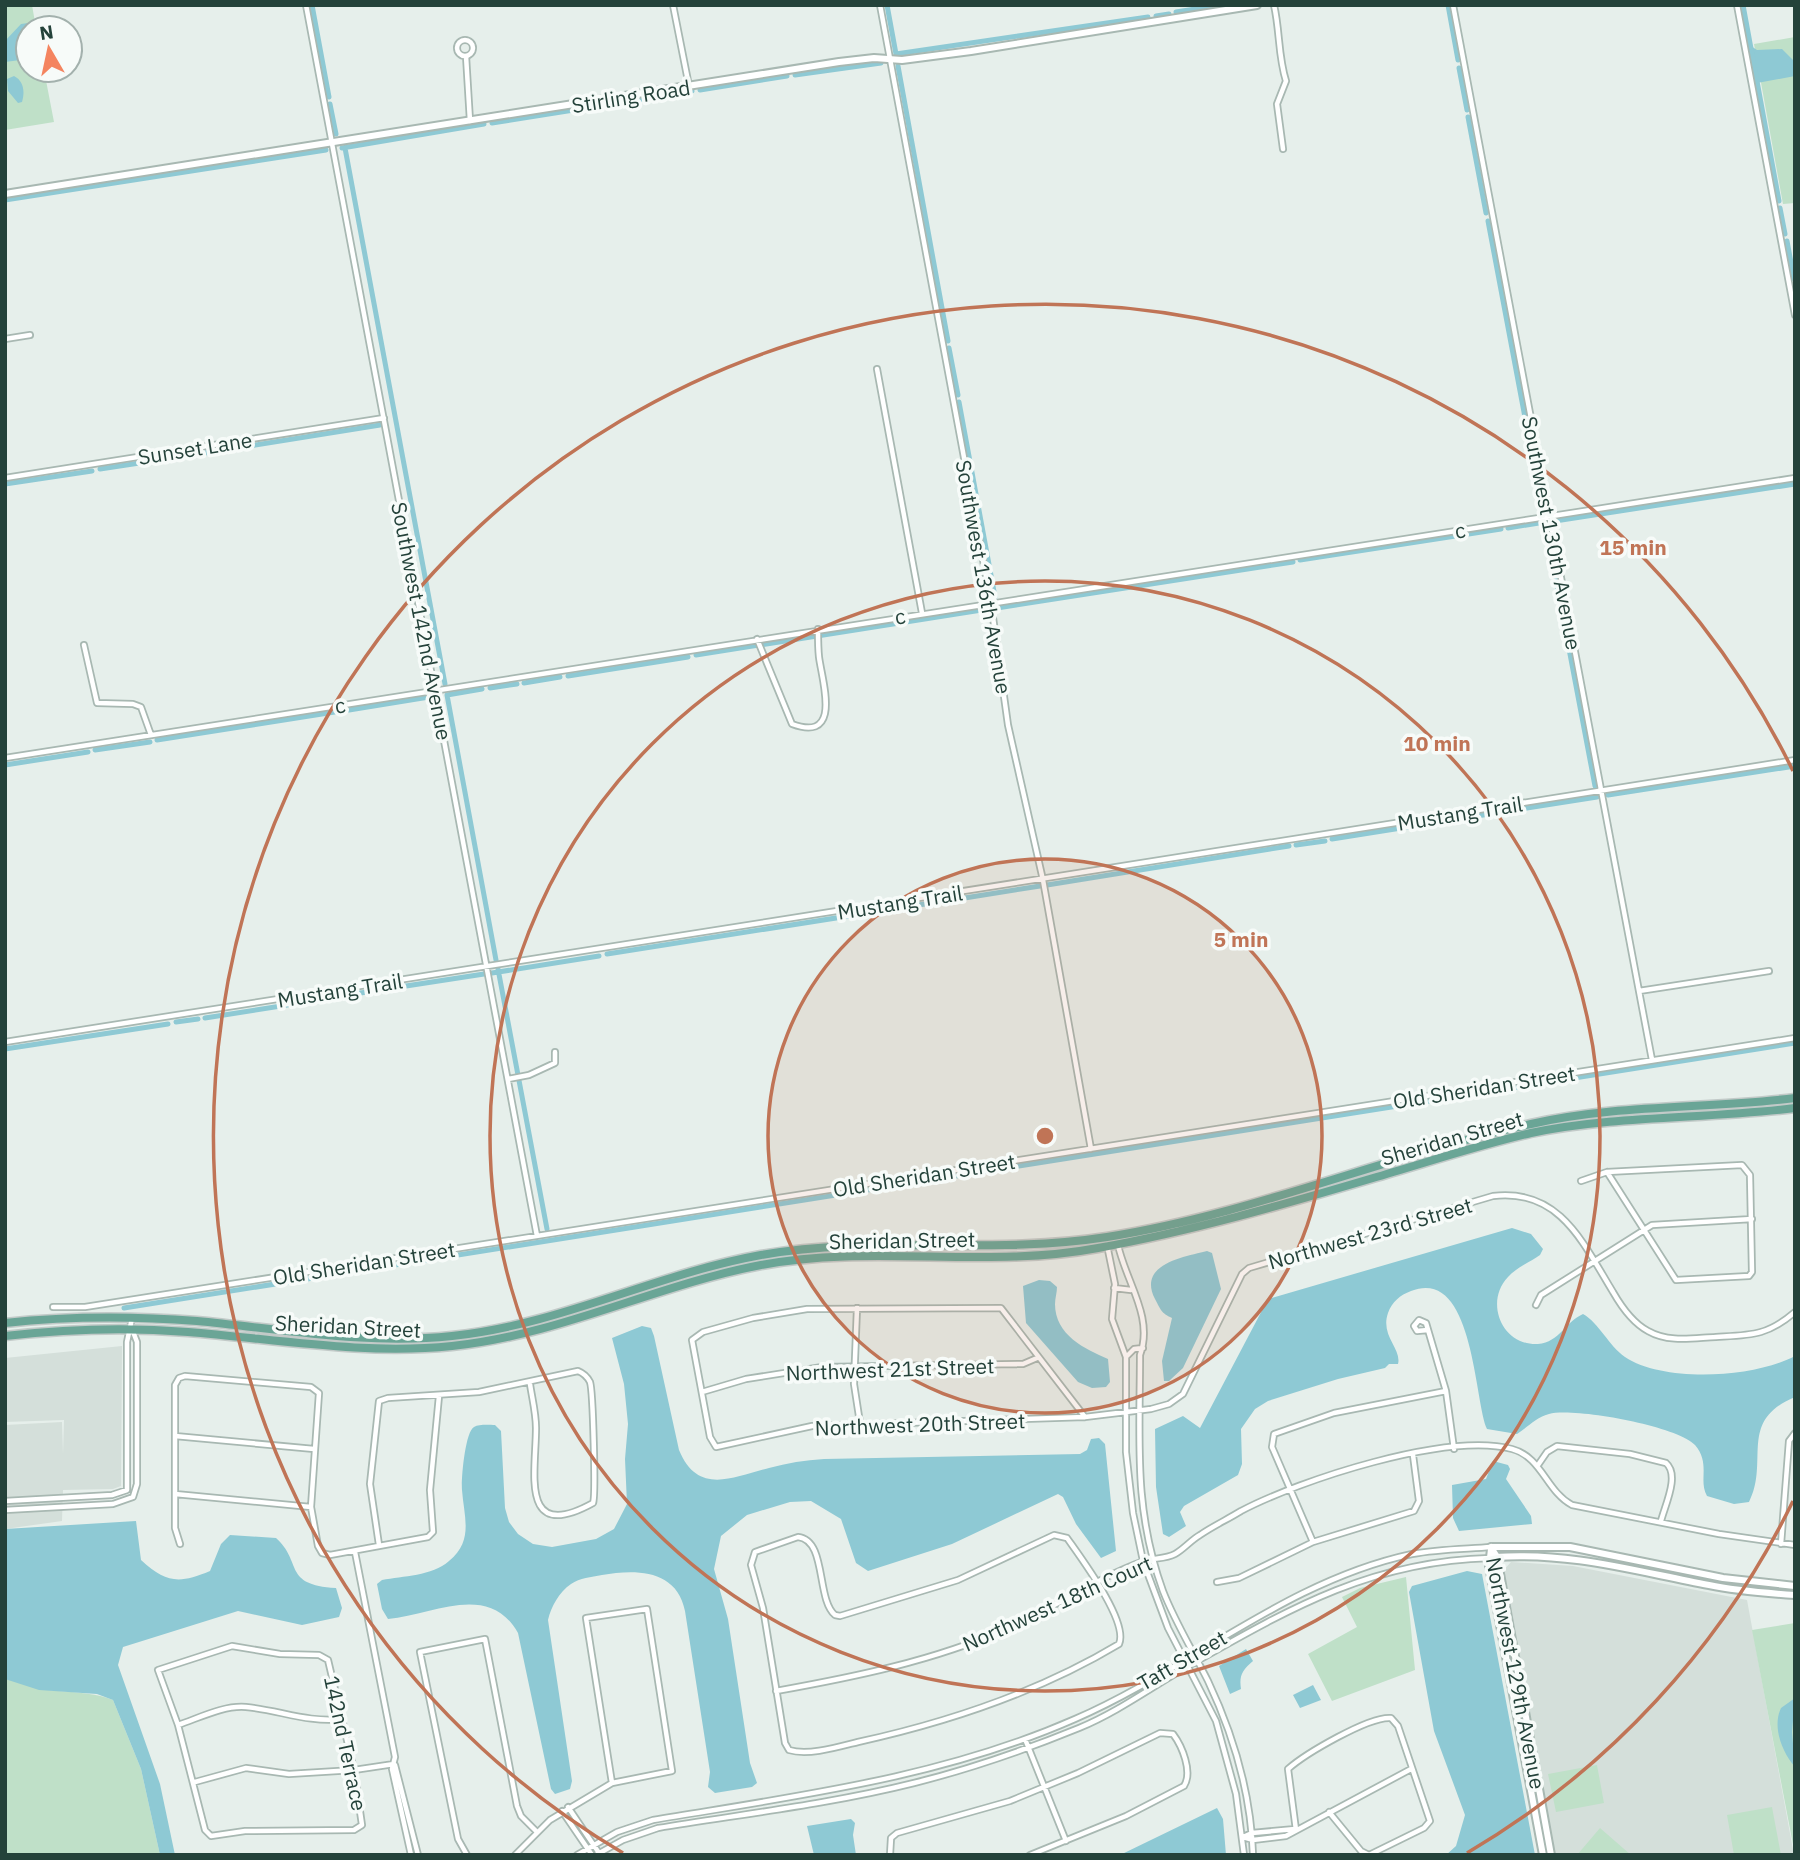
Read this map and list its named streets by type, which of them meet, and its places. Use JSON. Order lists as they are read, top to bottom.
{
  "streets": {
    "main road": ["Sheridan Street"],
    "street": [
      "Stirling Road",
      "Sunset Lane",
      "c",
      "Southwest 130th Avenue",
      "Southwest 136th Avenue",
      "Southwest 142nd Avenue",
      "Mustang Trail",
      "Old Sheridan Street",
      "Northwest 23rd Street",
      "Northwest 21st Street",
      "Northwest 20th Street",
      "Northwest 18th Court",
      "Taft Street",
      "Northwest 129th Avenue",
      "142nd Terrace"
    ]
  },
  "crossings": [
    ["Stirling Road", "Southwest 136th Avenue"],
    ["Stirling Road", "Southwest 142nd Avenue"],
    ["Sunset Lane", "Southwest 142nd Avenue"],
    ["c", "Southwest 130th Avenue"],
    ["c", "Southwest 136th Avenue"],
    ["c", "Southwest 142nd Avenue"],
    ["Southwest 130th Avenue", "Mustang Trail"],
    ["Southwest 130th Avenue", "Old Sheridan Street"],
    ["Southwest 136th Avenue", "Mustang Trail"],
    ["Southwest 136th Avenue", "Old Sheridan Street"],
    ["Southwest 142nd Avenue", "Mustang Trail"],
    ["Southwest 142nd Avenue", "Old Sheridan Street"],
    ["Northwest 23rd Street", "Northwest 20th Street"],
    ["Northwest 21st Street", "Northwest 20th Street"],
    ["Taft Street", "Northwest 129th Avenue"]
  ],
  "north": "top",
  "rings": ["15 min", "10 min", "5 min"]
}
